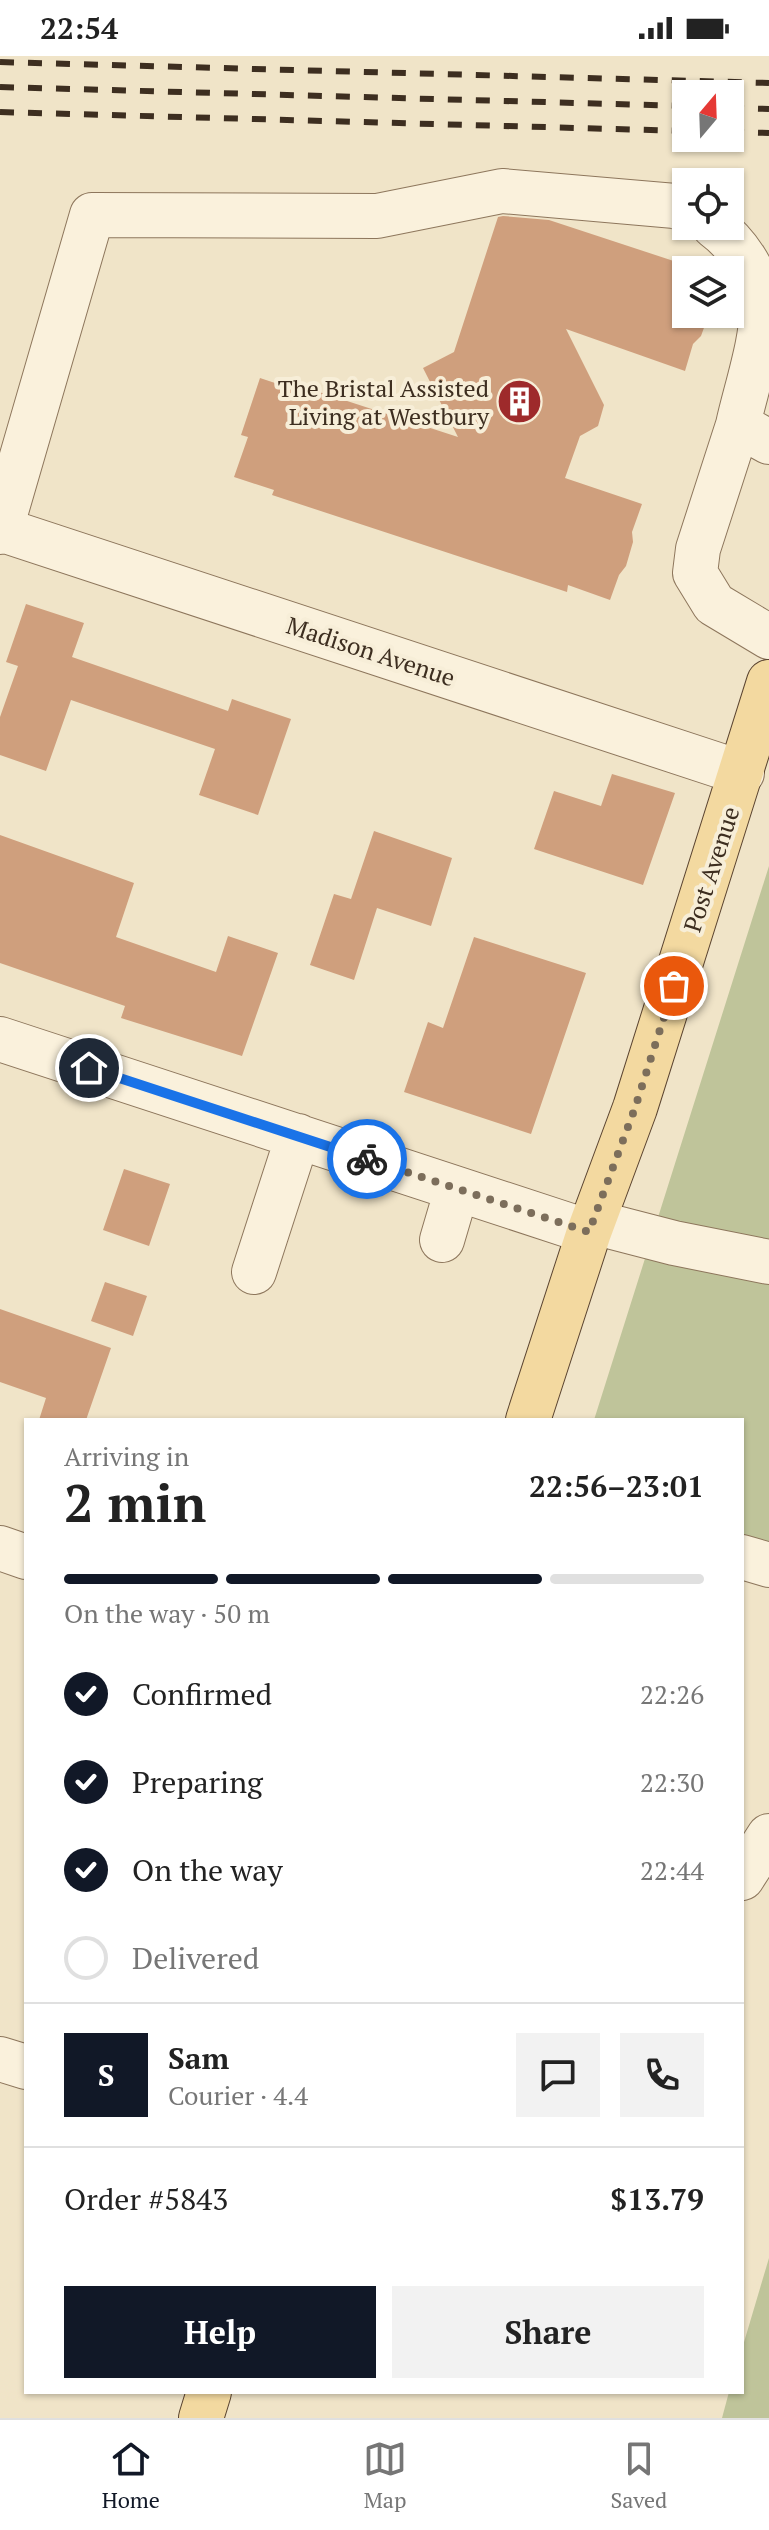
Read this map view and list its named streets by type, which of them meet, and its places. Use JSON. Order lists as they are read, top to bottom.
{
  "streets": {
    "main road": ["Post Avenue"],
    "street": ["Madison Avenue"]
  },
  "crossings": [
    ["Madison Avenue", "Post Avenue"]
  ],
  "places": {
    "building": ["The Bristal Assisted Living at Westbury"]
  },
  "north": "top",
  "page": {
    "status": "22:54",
    "heading": ["2 min", "Arriving in", "22:56–23:01"],
    "panel": [
      "Sam",
      "Courier · 4.4",
      "Order #5843",
      "$13.79"
    ],
    "bar": "On the way · 50 m",
    "list": [
      ["Confirmed", "22:26"],
      ["Preparing", "22:30"],
      ["On the way", "22:44"],
      "Delivered"
    ],
    "round": "S",
    "buttons": ["Help", "Share"],
    "tabs": ["Home", "Map", "Saved"]
  }
}
